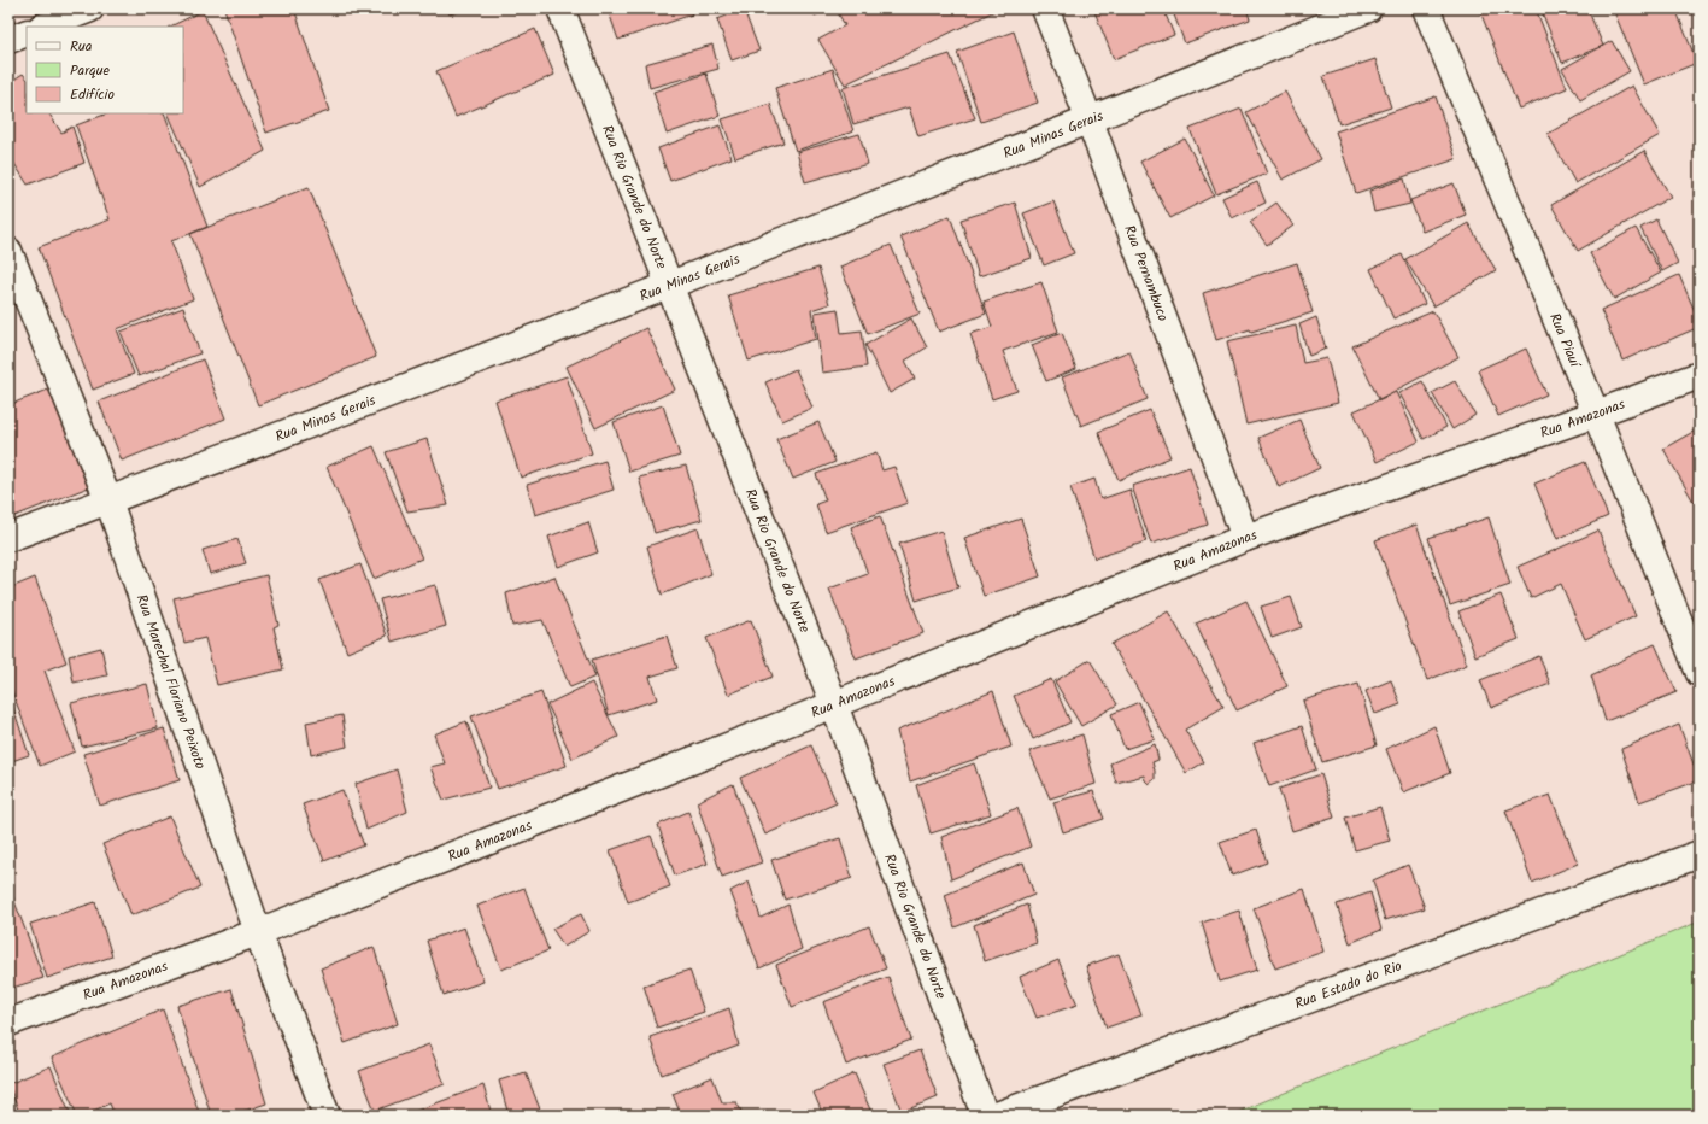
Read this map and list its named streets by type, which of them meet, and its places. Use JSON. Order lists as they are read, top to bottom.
{
  "streets": {
    "street": [
      "Rua Minas Gerais",
      "Rua Rio Grande do Norte",
      "Rua Pernambuco",
      "Rua Piauí",
      "Rua Amazonas",
      "Rua Marechal Floriano Peixoto",
      "Rua Estado do Rio"
    ]
  },
  "crossings": [
    ["Rua Minas Gerais", "Rua Rio Grande do Norte"],
    ["Rua Minas Gerais", "Rua Pernambuco"],
    ["Rua Minas Gerais", "Rua Marechal Floriano Peixoto"],
    ["Rua Rio Grande do Norte", "Rua Amazonas"],
    ["Rua Pernambuco", "Rua Amazonas"],
    ["Rua Piauí", "Rua Amazonas"],
    ["Rua Amazonas", "Rua Marechal Floriano Peixoto"]
  ],
  "legend": ["Rua", "Parque", "Edifício"]
}
